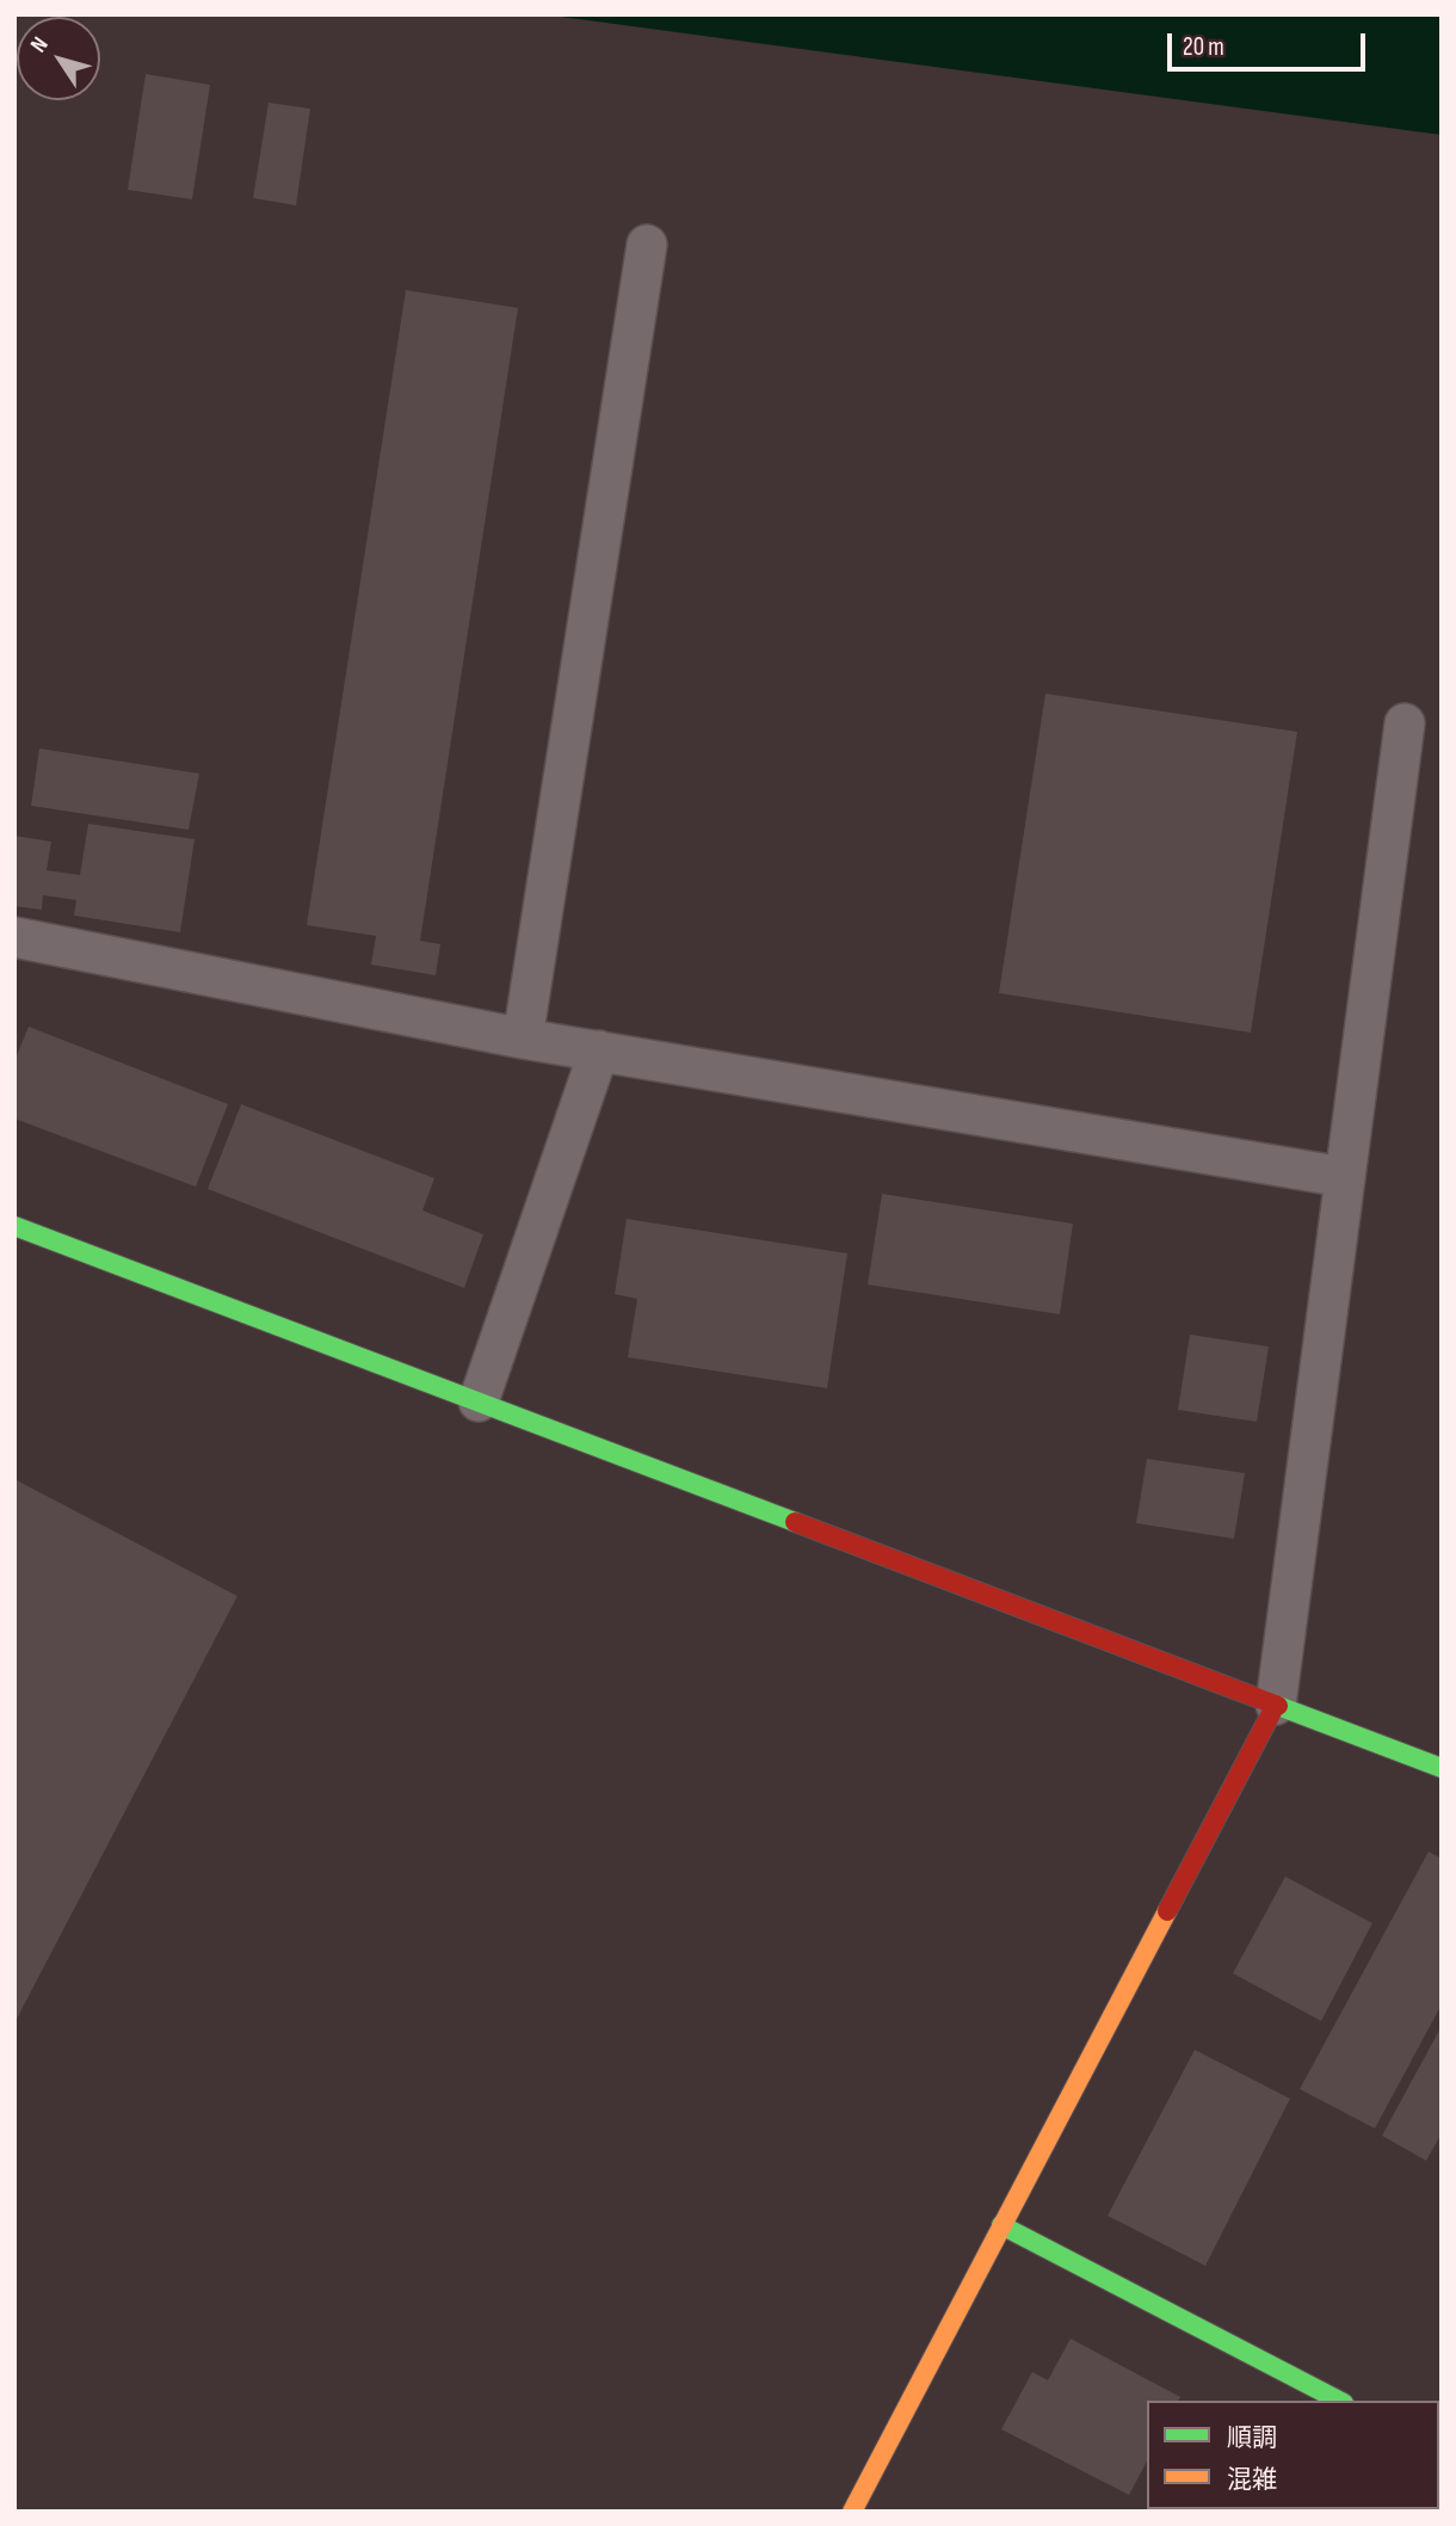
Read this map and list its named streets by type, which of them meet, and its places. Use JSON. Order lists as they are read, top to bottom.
{
  "legend": ["順調", "混雑"],
  "scale_bar": "20 m",
  "north": "top left"
}
